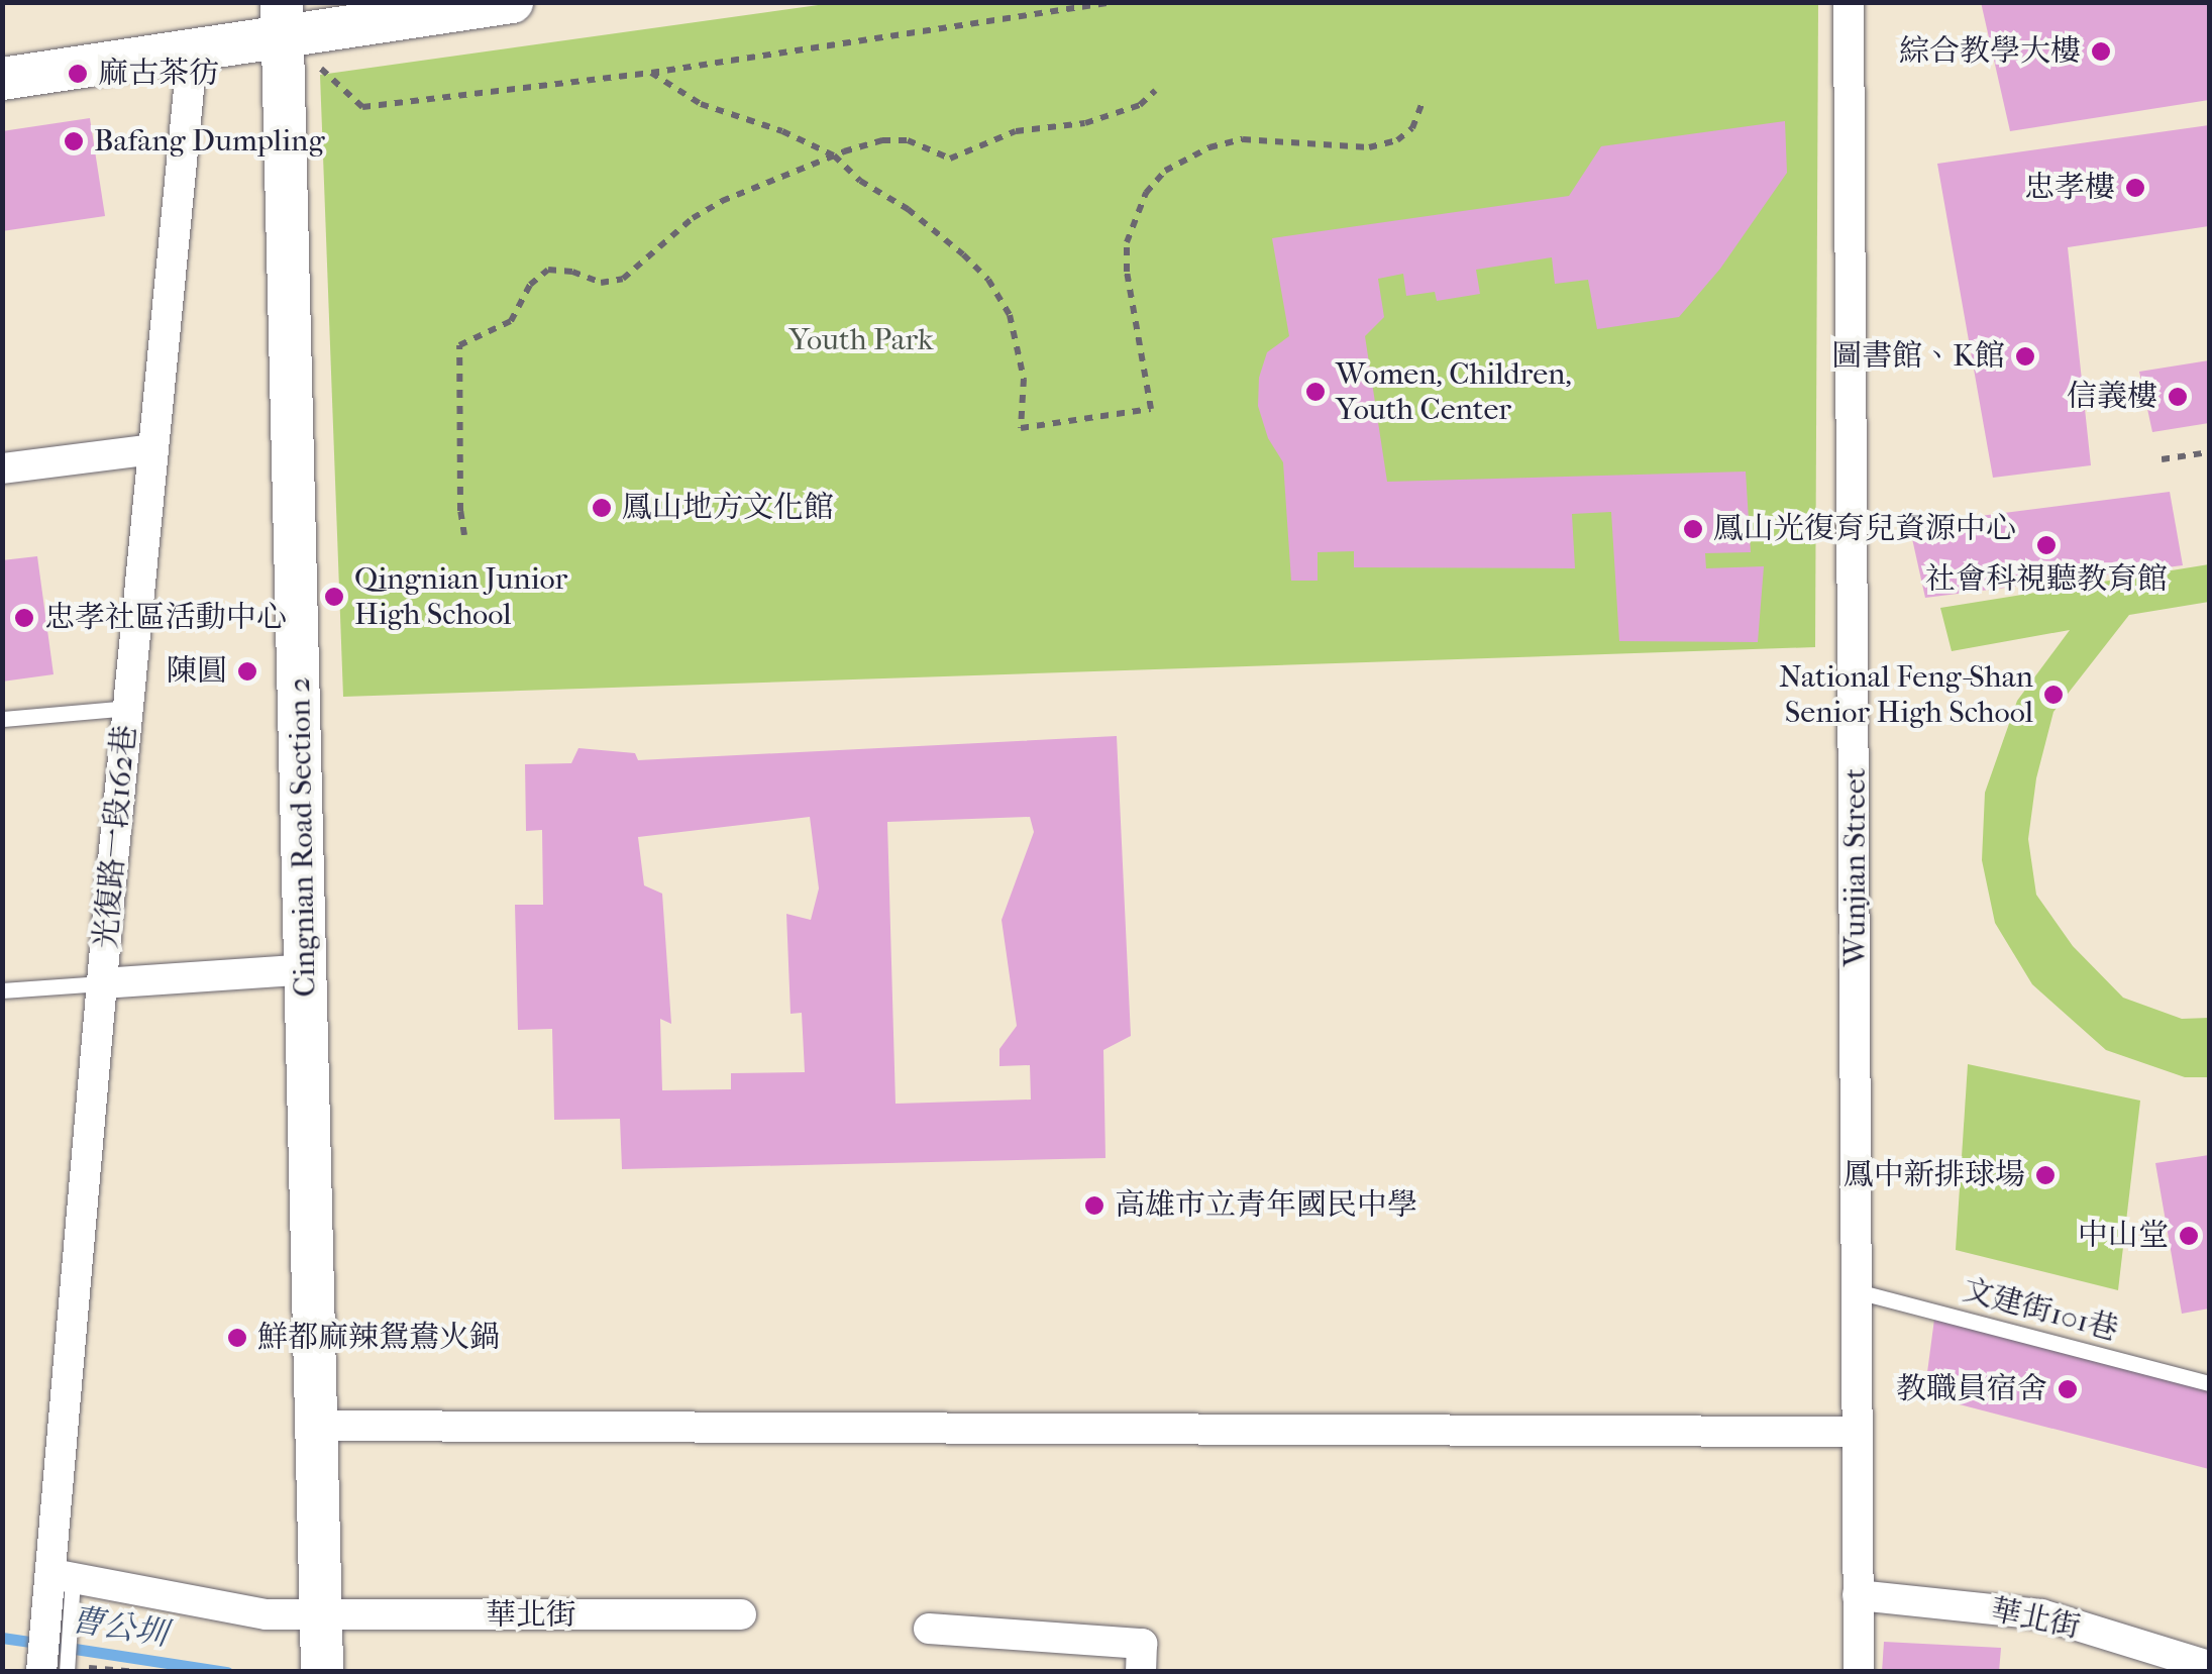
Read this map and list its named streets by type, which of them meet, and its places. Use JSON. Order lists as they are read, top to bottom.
{
  "streets": {
    "street": [
      "光復路一段162巷",
      "Cingnian Road Section 2",
      "Wunjian Street",
      "華北街"
    ],
    "lane": ["文建街101巷"]
  },
  "crossings": [
    ["光復路一段162巷", "華北街"],
    ["Cingnian Road Section 2", "華北街"],
    ["Wunjian Street", "文建街101巷"],
    ["Wunjian Street", "華北街"]
  ],
  "water": ["曹公圳"],
  "parks": ["Youth Park"],
  "places": [
    "綜合教學大樓",
    "麻古茶彷",
    "Bafang Dumpling",
    "忠孝樓",
    "圖書館、K館",
    "Women, Children, Youth Center",
    "信義樓",
    "鳳山地方文化館",
    "鳳山光復育兒資源中心",
    "社會科視聽教育館",
    "Qingnian Junior High School",
    "忠孝社區活動中心",
    "陳圓",
    "National Feng-Shan Senior High School",
    "鳳中新排球場",
    "高雄市立青年國民中學",
    "中山堂",
    "鮮都麻辣鴛鴦火鍋",
    "教職員宿舍"
  ]
}
